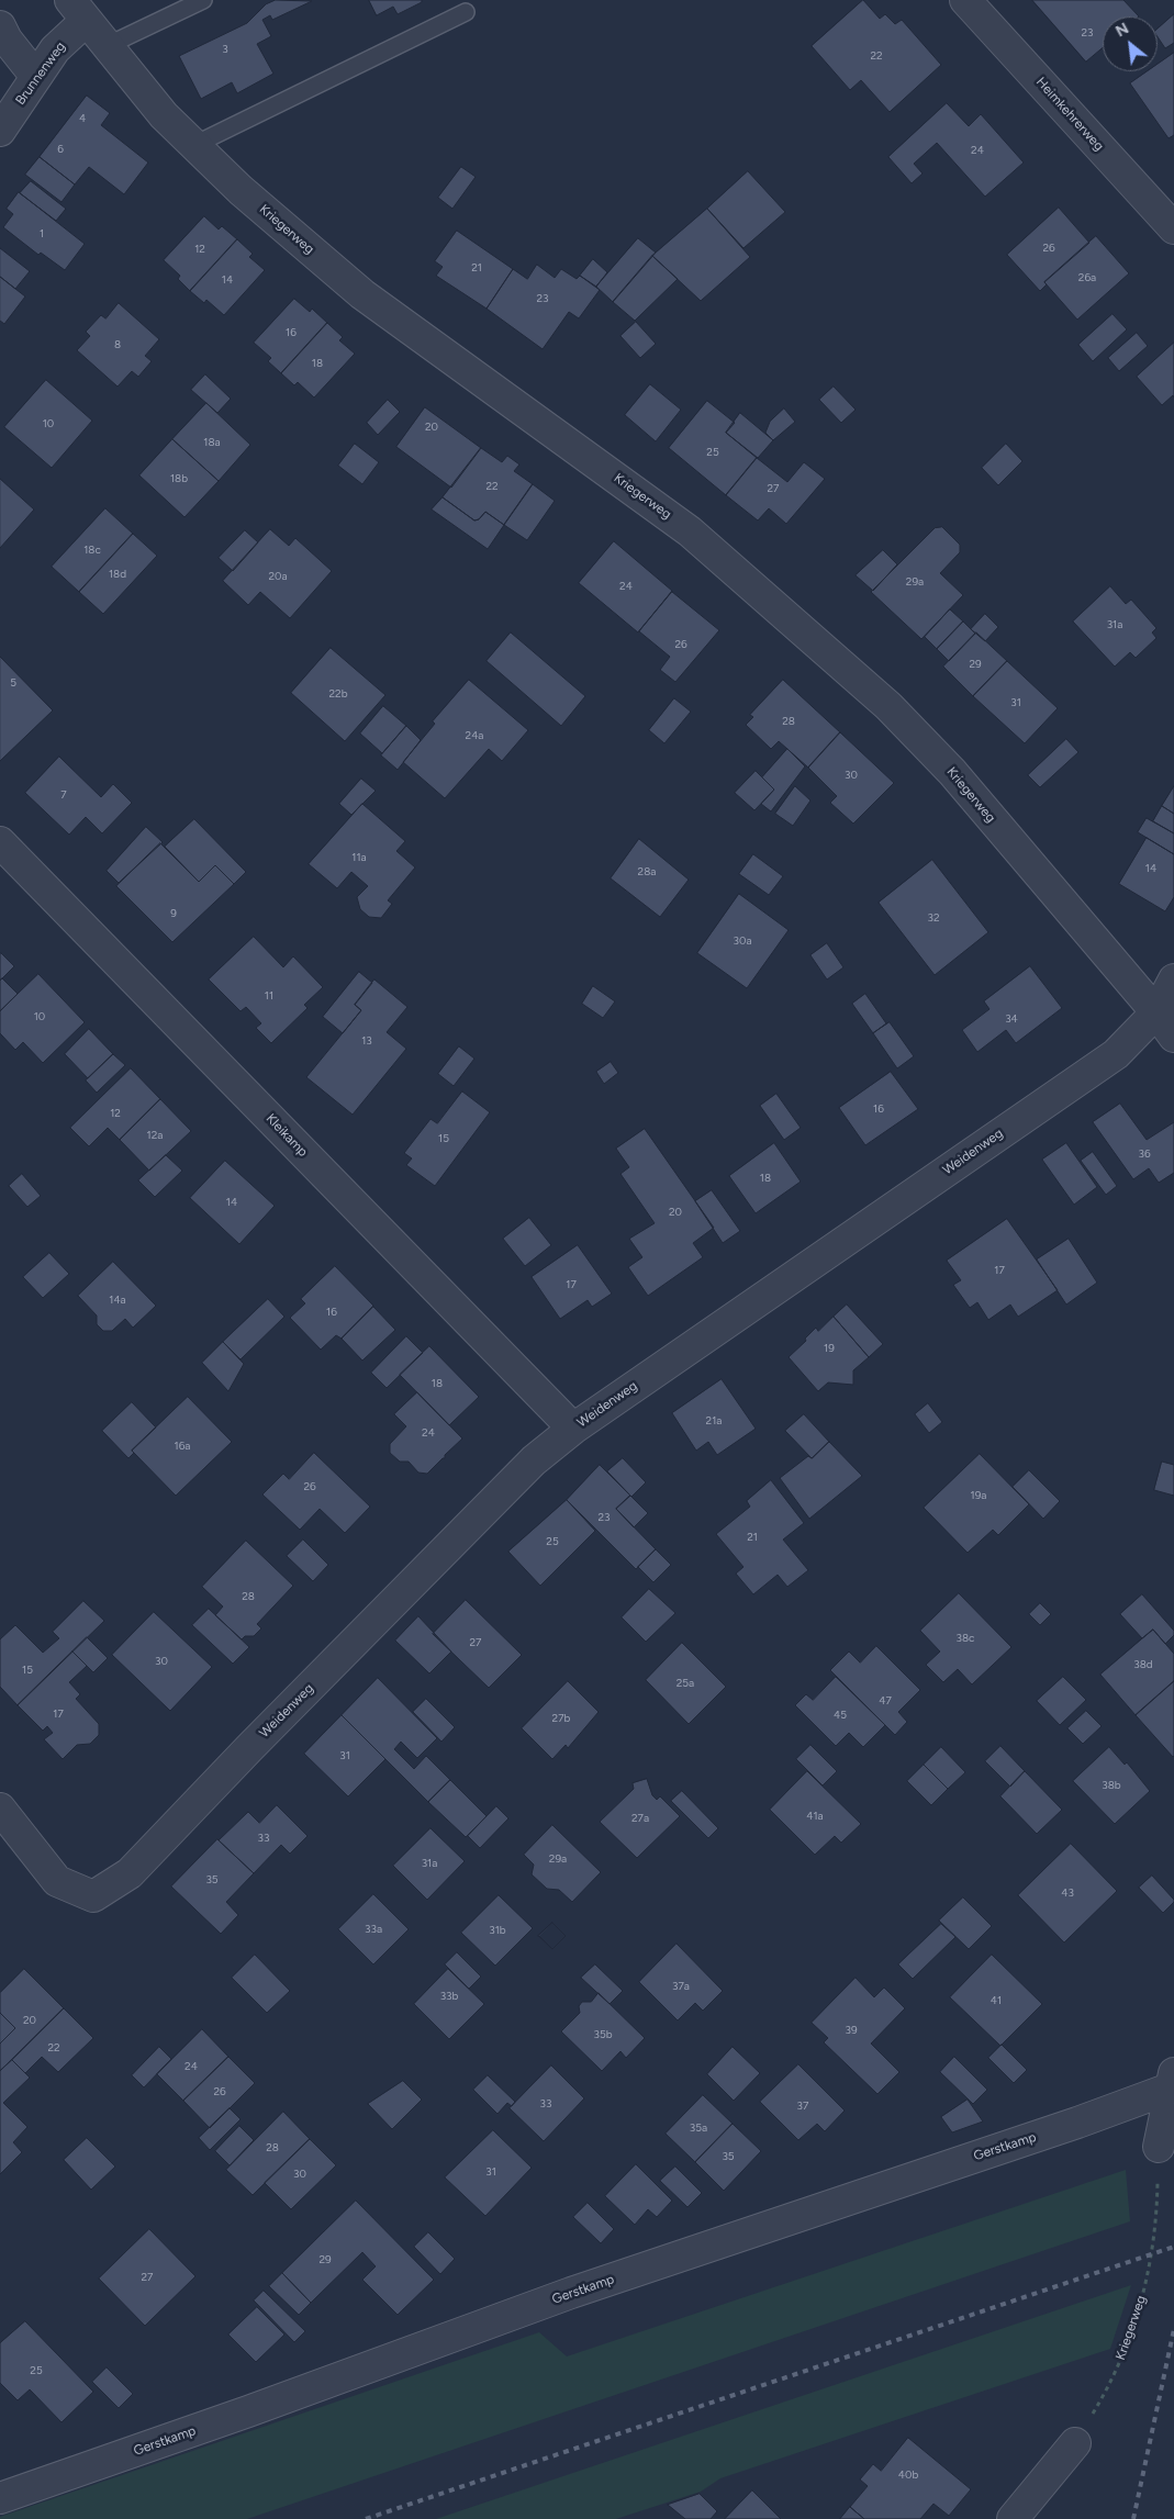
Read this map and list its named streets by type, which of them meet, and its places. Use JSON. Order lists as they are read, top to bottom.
{
  "streets": {
    "street": [
      "Brunnenweg",
      "Heimkehrerweg",
      "Kriegerweg",
      "Kleikamp",
      "Weidenweg",
      "Gerstkamp"
    ]
  },
  "crossings": [
    ["Brunnenweg", "Kriegerweg"],
    ["Kriegerweg", "Weidenweg"],
    ["Kleikamp", "Weidenweg"]
  ],
  "house_numbers": [
    "23",
    "3",
    "22",
    "4",
    "6",
    "24",
    "1",
    "26",
    "12",
    "21",
    "26a",
    "14",
    "23",
    "16",
    "8",
    "18",
    "10",
    "20",
    "18a",
    "25",
    "18b",
    "22",
    "27",
    "18c",
    "18d",
    "20a",
    "29a",
    "24",
    "31a",
    "26",
    "29",
    "5",
    "22b",
    "31",
    "28",
    "24a",
    "30",
    "7",
    "11a",
    "14",
    "28a",
    "9",
    "32",
    "30a",
    "11",
    "10",
    "34",
    "13",
    "16",
    "12",
    "12a",
    "15",
    "36",
    "18",
    "14",
    "20",
    "17",
    "17",
    "14a",
    "16",
    "19",
    "18",
    "21a",
    "24",
    "16a",
    "26",
    "19a",
    "23",
    "21",
    "25",
    "28",
    "38c",
    "27",
    "30",
    "38d",
    "15",
    "25a",
    "47",
    "17",
    "45",
    "27b",
    "31",
    "38b",
    "41a",
    "27a",
    "33",
    "29a",
    "31a",
    "35",
    "43",
    "33a",
    "31b",
    "37a",
    "33b",
    "41",
    "20",
    "39",
    "35b",
    "22",
    "24",
    "26",
    "33",
    "37",
    "35a",
    "28",
    "35",
    "31",
    "30",
    "29",
    "27",
    "25",
    "40b"
  ],
  "north": "top left"
}
